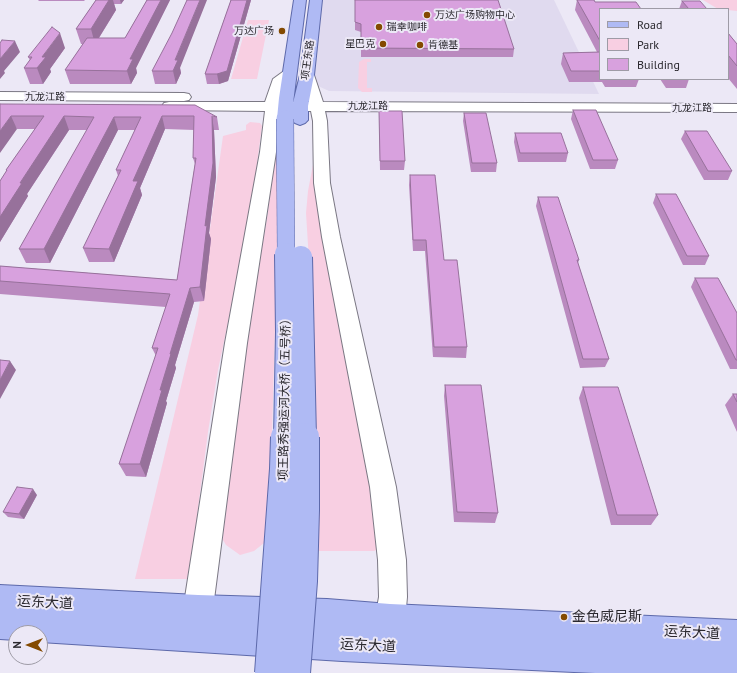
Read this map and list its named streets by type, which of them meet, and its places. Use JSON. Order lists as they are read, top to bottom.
{
  "streets": {
    "main road": ["项王东路", "项王路秀强运河大桥（五号桥）", "运东大道"],
    "street": ["九龙江路"]
  },
  "crossings": [
    ["九龙江路", "项王路秀强运河大桥（五号桥）"]
  ],
  "places": [
    "万达广场购物中心",
    "瑞幸咖啡",
    "万达广场",
    "星巴克",
    "肯德基",
    "金色威尼斯"
  ],
  "legend": ["Road", "Park", "Building"],
  "north": "left"
}
